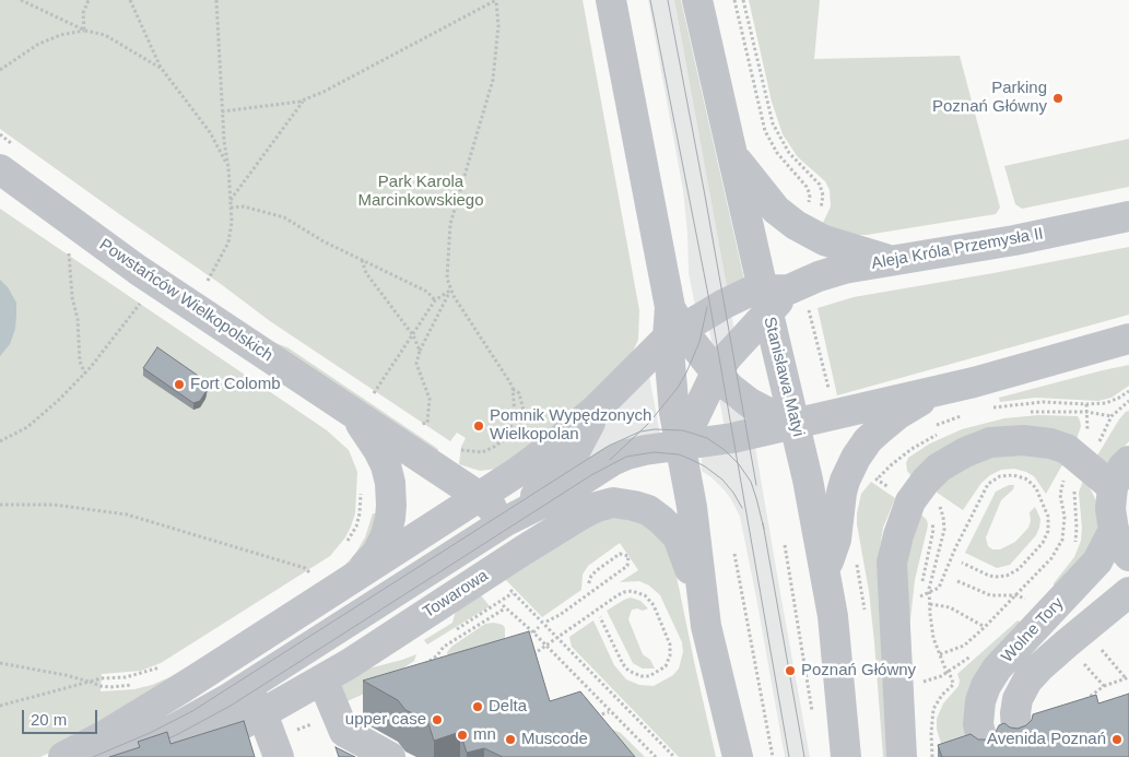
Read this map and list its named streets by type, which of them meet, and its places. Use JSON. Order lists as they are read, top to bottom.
{
  "streets": {
    "street": [
      "Aleja Króla Przemysła II",
      "Powstańców Wielkopolskich",
      "Stanisława Matyi",
      "Towarowa",
      "Wolne Tory"
    ]
  },
  "crossings": [
    ["Aleja Króla Przemysła II", "Stanisława Matyi"],
    ["Aleja Króla Przemysła II", "Towarowa"],
    ["Powstańców Wielkopolskich", "Towarowa"],
    ["Stanisława Matyi", "Towarowa"]
  ],
  "parks": ["Park Karola Marcinkowskiego"],
  "places": [
    "Parking Poznań Główny",
    "Fort Colomb",
    "Pomnik Wypędzonych Wielkopolan",
    "Poznań Główny",
    "Delta",
    "upper case",
    "mn",
    "Muscode",
    "Avenida Poznań"
  ],
  "scale_bar": "20 m"
}
